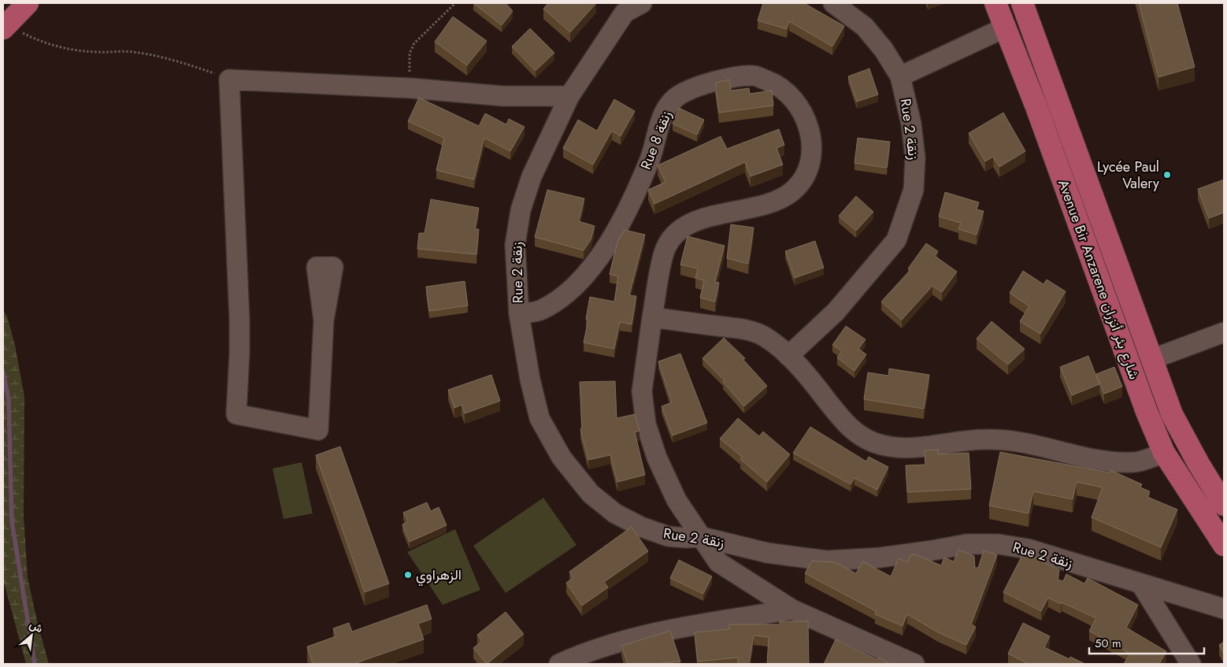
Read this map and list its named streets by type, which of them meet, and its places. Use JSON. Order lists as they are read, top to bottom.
{
  "streets": {
    "main road": ["Avenue Bir Anzarene شارع بئر أنزران"],
    "street": ["Rue 2 زنقة", "Rue 8 زنقة"]
  },
  "crossings": [
    ["Rue 2 زنقة", "Rue 8 زنقة"]
  ],
  "places": ["Lycée Paul Valery", "الزهراوي"],
  "scale_bar": "50 m",
  "north": "top right"
}
